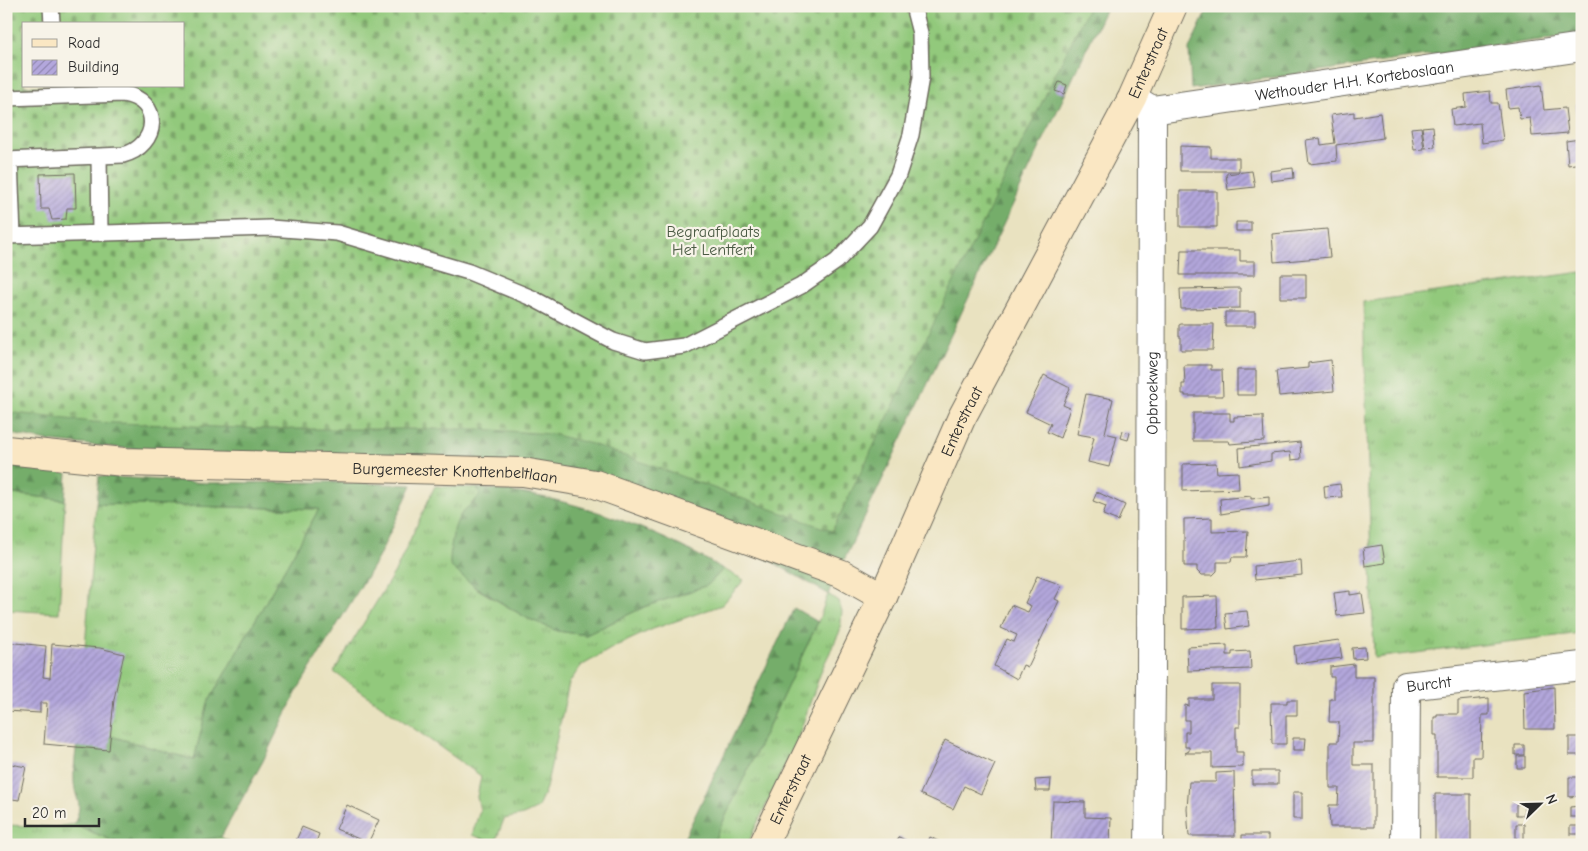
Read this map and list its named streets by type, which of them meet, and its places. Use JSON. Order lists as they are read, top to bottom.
{
  "streets": {
    "main road": ["Enterstraat", "Burgemeester Knottenbeltlaan"],
    "street": ["Wethouder H.H. Korteboslaan", "Opbroekweg", "Burcht"]
  },
  "crossings": [
    ["Enterstraat", "Wethouder H.H. Korteboslaan"],
    ["Enterstraat", "Opbroekweg"],
    ["Enterstraat", "Burgemeester Knottenbeltlaan"],
    ["Wethouder H.H. Korteboslaan", "Opbroekweg"]
  ],
  "parks": ["Begraafplaats Het Lentfert"],
  "legend": ["Road", "Building"],
  "scale_bar": "20 m",
  "north": "top right"
}
